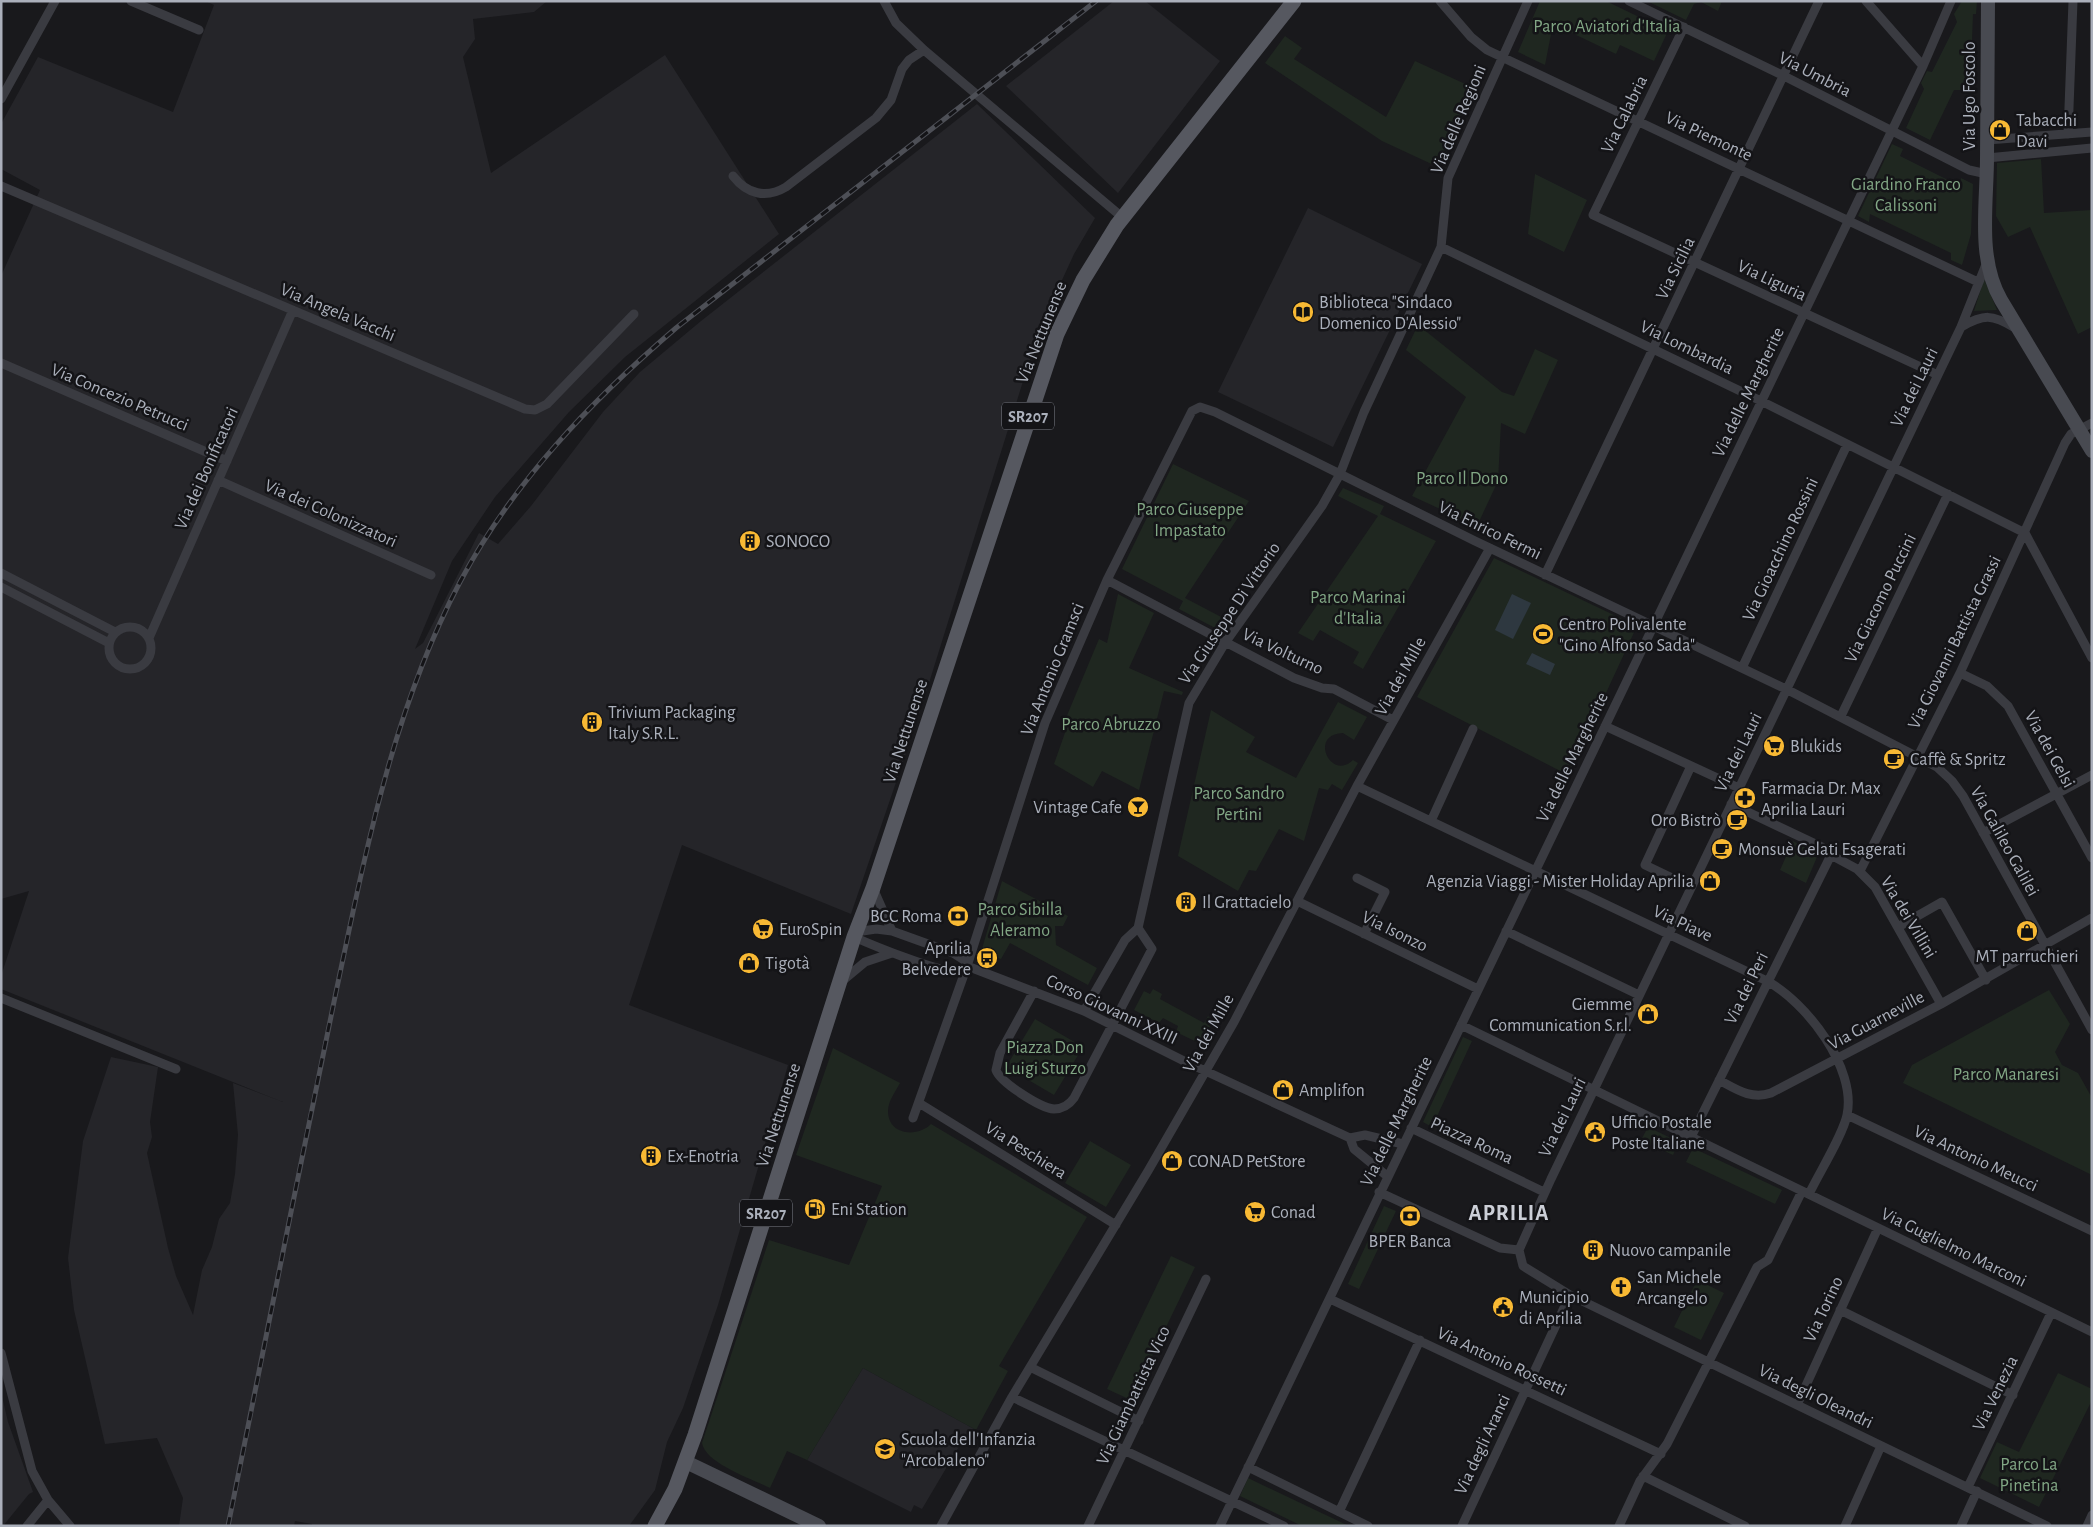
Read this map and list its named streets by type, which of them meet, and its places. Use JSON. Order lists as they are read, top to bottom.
{
  "streets": {
    "main road": ["Via Nettunense", "SR207"],
    "street": [
      "Via Umbria",
      "Via Ugo Foscolo",
      "Via Calabria",
      "Via delle Regioni",
      "Via Piemonte",
      "Via Sicilia",
      "Via Liguria",
      "Via Angela Vacchi",
      "Via Lombardia",
      "Via dei Lauri",
      "Via delle Margherite",
      "Via Concezio Petrucci",
      "Via dei Bonificatori",
      "Via dei Colonizzatori",
      "Via Enrico Fermi",
      "Via Gioacchino Rossini",
      "Via Giacomo Puccini",
      "Via Giuseppe Di Vittorio",
      "Via Giovanni Battista Grassi",
      "Via Volturno",
      "Via Antonio Gramsci",
      "Via dei Mille",
      "Via dei Gelsi",
      "Via Galileo Galilei",
      "Via dei Villini",
      "Via Piave",
      "Via Isonzo",
      "Via dei Peri",
      "Corso Giovanni XXIII",
      "Via Guarneville",
      "Piazza Roma",
      "Via Peschiera",
      "Via Antonio Meucci",
      "Via Guglielmo Marconi",
      "Via Torino",
      "Via Antonio Rossetti",
      "Via Venezia",
      "Via Giambattista Vico",
      "Via degli Oleandri",
      "Via degli Aranci"
    ]
  },
  "crossings": [
    ["Via Umbria", "Via Ugo Foscolo"],
    ["Via Umbria", "Via Calabria"],
    ["Via Umbria", "Via Sicilia"],
    ["Via Umbria", "Via delle Margherite"],
    ["Via Ugo Foscolo", "Via dei Lauri"],
    ["Via Ugo Foscolo", "Via Giovanni Battista Grassi"],
    ["Via Calabria", "Via Piemonte"],
    ["Via Calabria", "Via Liguria"],
    ["Via delle Regioni", "Via Piemonte"],
    ["Via delle Regioni", "Via Lombardia"],
    ["Via delle Regioni", "Via Enrico Fermi"],
    ["Via delle Regioni", "Via Giuseppe Di Vittorio"],
    ["Via Piemonte", "Via Sicilia"],
    ["Via Piemonte", "Via dei Lauri"],
    ["Via Piemonte", "Via delle Margherite"],
    ["Via Sicilia", "Via Liguria"],
    ["Via Sicilia", "Via Lombardia"],
    ["Via Sicilia", "Via Enrico Fermi"],
    ["Via Liguria", "Via dei Lauri"],
    ["Via Liguria", "Via delle Margherite"],
    ["Via Angela Vacchi", "Via dei Bonificatori"],
    ["Via Nettunense", "Corso Giovanni XXIII"],
    ["Via Lombardia", "Via dei Lauri"],
    ["Via Lombardia", "Via delle Margherite"],
    ["Via Lombardia", "Via Gioacchino Rossini"],
    ["Via Lombardia", "Via Giacomo Puccini"],
    ["Via Lombardia", "Via Giovanni Battista Grassi"],
    ["Via dei Lauri", "Via Galileo Galilei"],
    ["Via dei Lauri", "Via dei Villini"],
    ["Via dei Lauri", "Via Piave"],
    ["Via dei Lauri", "Piazza Roma"],
    ["Via dei Lauri", "Via Guglielmo Marconi"],
    ["Via delle Margherite", "Via Enrico Fermi"],
    ["Via delle Margherite", "Via Piave"],
    ["Via delle Margherite", "Via Isonzo"],
    ["Via delle Margherite", "Piazza Roma"],
    ["Via delle Margherite", "Via Guglielmo Marconi"],
    ["Via delle Margherite", "Via Antonio Rossetti"],
    ["Via Concezio Petrucci", "Via dei Bonificatori"],
    ["Via dei Bonificatori", "Via dei Colonizzatori"],
    ["Via Enrico Fermi", "Via Gioacchino Rossini"],
    ["Via Enrico Fermi", "Via Giuseppe Di Vittorio"],
    ["Via Enrico Fermi", "Via Antonio Gramsci"],
    ["Via Enrico Fermi", "Via dei Mille"],
    ["Via Enrico Fermi", "Via Galileo Galilei"],
    ["Via Gioacchino Rossini", "Via Galileo Galilei"],
    ["Via Giacomo Puccini", "Via Galileo Galilei"],
    ["Via Giuseppe Di Vittorio", "Via Volturno"],
    ["Via Giuseppe Di Vittorio", "Corso Giovanni XXIII"],
    ["Via Giovanni Battista Grassi", "Via dei Gelsi"],
    ["Via Giovanni Battista Grassi", "Via Galileo Galilei"],
    ["Via Giovanni Battista Grassi", "Via dei Villini"],
    ["Via Volturno", "Via Antonio Gramsci"],
    ["Via Volturno", "Via dei Mille"],
    ["Via Antonio Gramsci", "Corso Giovanni XXIII"],
    ["Via Antonio Gramsci", "Via Peschiera"],
    ["Via dei Mille", "Via Piave"],
    ["Via dei Mille", "Via Isonzo"],
    ["Via dei Mille", "Corso Giovanni XXIII"],
    ["Via dei Mille", "Via Peschiera"],
    ["Via Galileo Galilei", "Via Guarneville"],
    ["Via dei Villini", "Via dei Peri"],
    ["Via dei Villini", "Via Guarneville"],
    ["Via Piave", "Via dei Peri"],
    ["Via Piave", "Via Guarneville"],
    ["Via Piave", "Via Antonio Meucci"],
    ["Via Piave", "Via Guglielmo Marconi"],
    ["Via Piave", "Via Antonio Rossetti"],
    ["Via Piave", "Via degli Oleandri"],
    ["Via dei Peri", "Via Guarneville"],
    ["Via dei Peri", "Via Guglielmo Marconi"],
    ["Via Guglielmo Marconi", "Via Torino"],
    ["Via Guglielmo Marconi", "Via Venezia"],
    ["Via Torino", "Via degli Oleandri"],
    ["Via Antonio Rossetti", "Via degli Aranci"],
    ["Via Venezia", "Via degli Oleandri"],
    ["Via degli Oleandri", "Via degli Aranci"]
  ],
  "districts": ["APRILIA"],
  "parks": [
    "Parco Aviatori d'Italia",
    "Giardino Franco Calissoni",
    "Parco Il Dono",
    "Parco Giuseppe Impastato",
    "Parco Marinai d'Italia",
    "Parco Abruzzo",
    "Parco Sandro Pertini",
    "Parco Sibilla Aleramo",
    "Piazza Don Luigi Sturzo",
    "Parco Manaresi",
    "Parco La Pinetina"
  ],
  "places": {
    "shop": [
      "Tabacchi Davi",
      "Agenzia Viaggi - Mister Holiday Aprilia",
      "MT parruchieri",
      "Tigotà",
      "Giemme Communication S.r.l.",
      "Amplifon",
      "CONAD PetStore"
    ],
    "library": ["Biblioteca \"Sindaco Domenico D'Alessio\""],
    "building": [
      "SONOCO",
      "Trivium Packaging Italy S.R.L.",
      "Il Grattacielo",
      "Ex-Enotria",
      "Nuovo campanile"
    ],
    "sports": ["Centro Polivalente \"Gino Alfonso Sada\""],
    "supermarket": ["Blukids", "EuroSpin", "Conad"],
    "cafe": ["Caffè & Spritz", "Oro Bistrò", "Monsuè Gelati Esagerati"],
    "pharmacy": ["Farmacia Dr. Max Aprilia Lauri"],
    "bar": ["Vintage Cafe"],
    "bank": ["BCC Roma", "BPER Banca"],
    "bus stop": ["Aprilia Belvedere"],
    "public building": ["Ufficio Postale Poste Italiane", "Municipio di Aprilia"],
    "fuel station": ["Eni Station"],
    "church": ["San Michele Arcangelo"],
    "school or university": ["Scuola dell'Infanzia \"Arcobaleno\""]
  }
}
